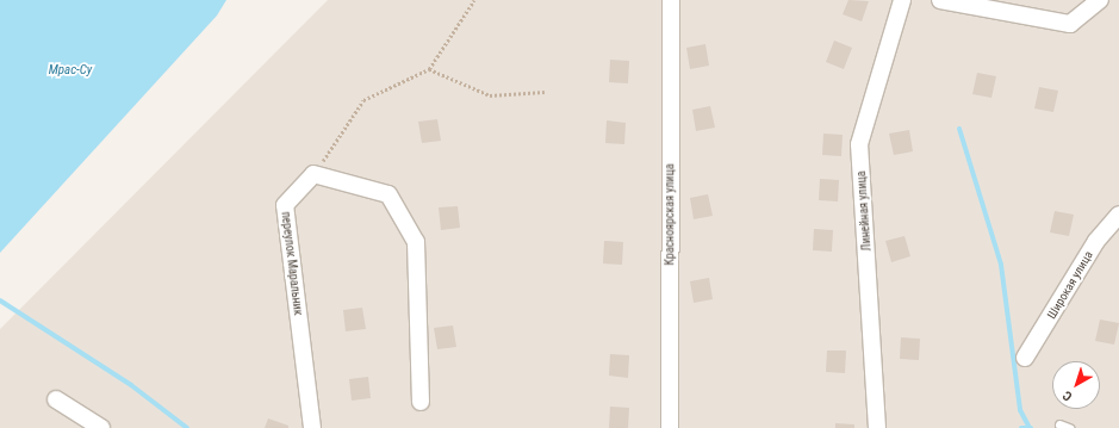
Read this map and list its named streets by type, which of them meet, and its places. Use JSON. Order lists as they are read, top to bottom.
{
  "streets": {
    "street": [
      "Линейная улица",
      "Красноярская улица",
      "переулок Маральник",
      "Широкая улица"
    ]
  },
  "water": ["Мрас-Су"],
  "north": "bottom left"
}
